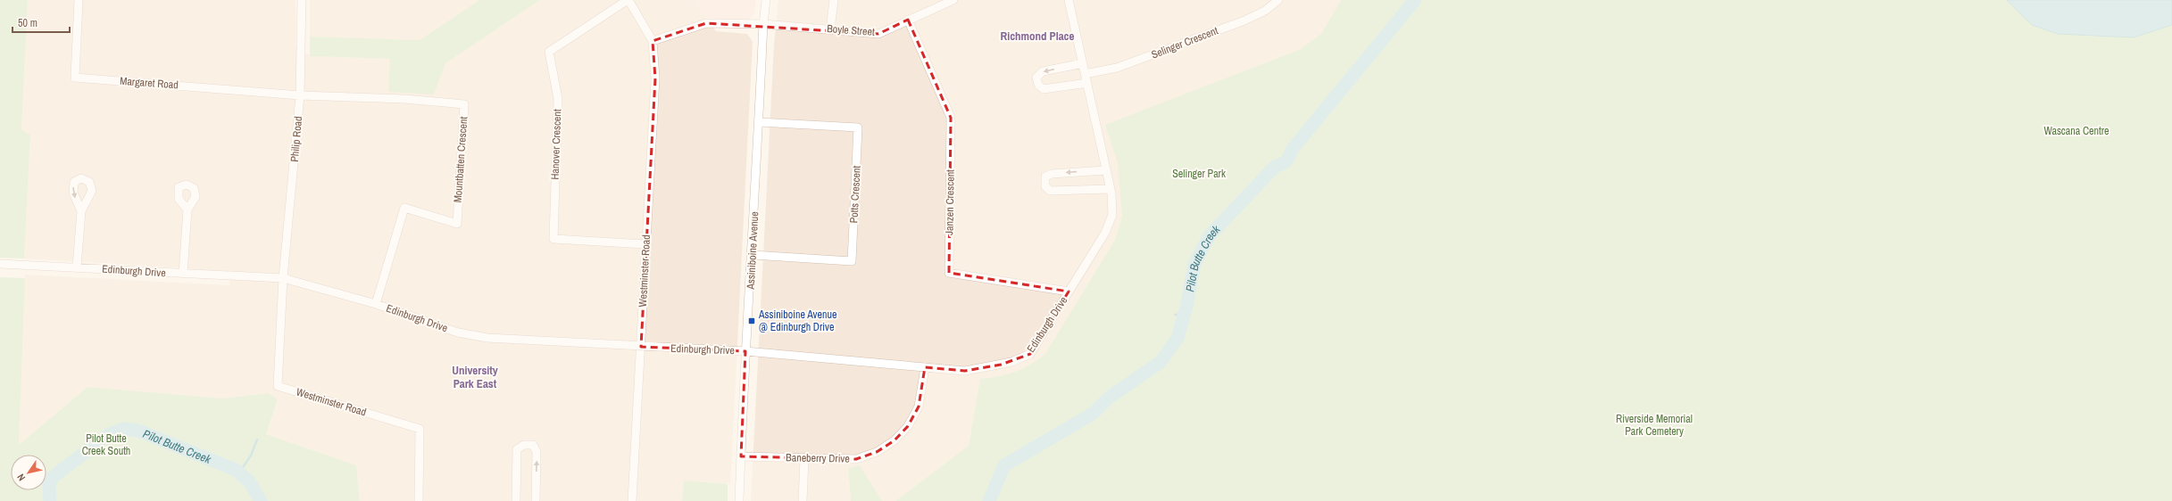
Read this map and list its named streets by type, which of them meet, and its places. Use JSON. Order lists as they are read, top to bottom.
{
  "streets": {
    "street": [
      "Boyle Street",
      "Selinger Crescent",
      "Margaret Road",
      "Philip Road",
      "Hanover Crescent",
      "Mountbatten Crescent",
      "Potts Crescent",
      "Janzen Crescent",
      "Assiniboine Avenue",
      "Edinburgh Drive",
      "Westminster Road",
      "Baneberry Drive"
    ]
  },
  "crossings": [
    ["Boyle Street", "Hanover Crescent"],
    ["Boyle Street", "Janzen Crescent"],
    ["Boyle Street", "Assiniboine Avenue"],
    ["Boyle Street", "Westminster Road"],
    ["Selinger Crescent", "Edinburgh Drive"],
    ["Margaret Road", "Philip Road"],
    ["Margaret Road", "Mountbatten Crescent"],
    ["Philip Road", "Mountbatten Crescent"],
    ["Philip Road", "Edinburgh Drive"],
    ["Philip Road", "Westminster Road"],
    ["Hanover Crescent", "Westminster Road"],
    ["Mountbatten Crescent", "Edinburgh Drive"],
    ["Potts Crescent", "Assiniboine Avenue"],
    ["Janzen Crescent", "Edinburgh Drive"],
    ["Assiniboine Avenue", "Edinburgh Drive"],
    ["Assiniboine Avenue", "Baneberry Drive"],
    ["Edinburgh Drive", "Westminster Road"],
    ["Edinburgh Drive", "Baneberry Drive"]
  ],
  "districts": ["Richmond Place", "University Park East"],
  "water": ["Pilot Butte Creek"],
  "parks": [
    "Wascana Centre",
    "Selinger Park",
    "Riverside Memorial Park Cemetery",
    "Pilot Butte Creek South"
  ],
  "places": {
    "transit": ["Assiniboine Avenue @ Edinburgh Drive"]
  },
  "scale_bar": "50 m",
  "north": "bottom left"
}
